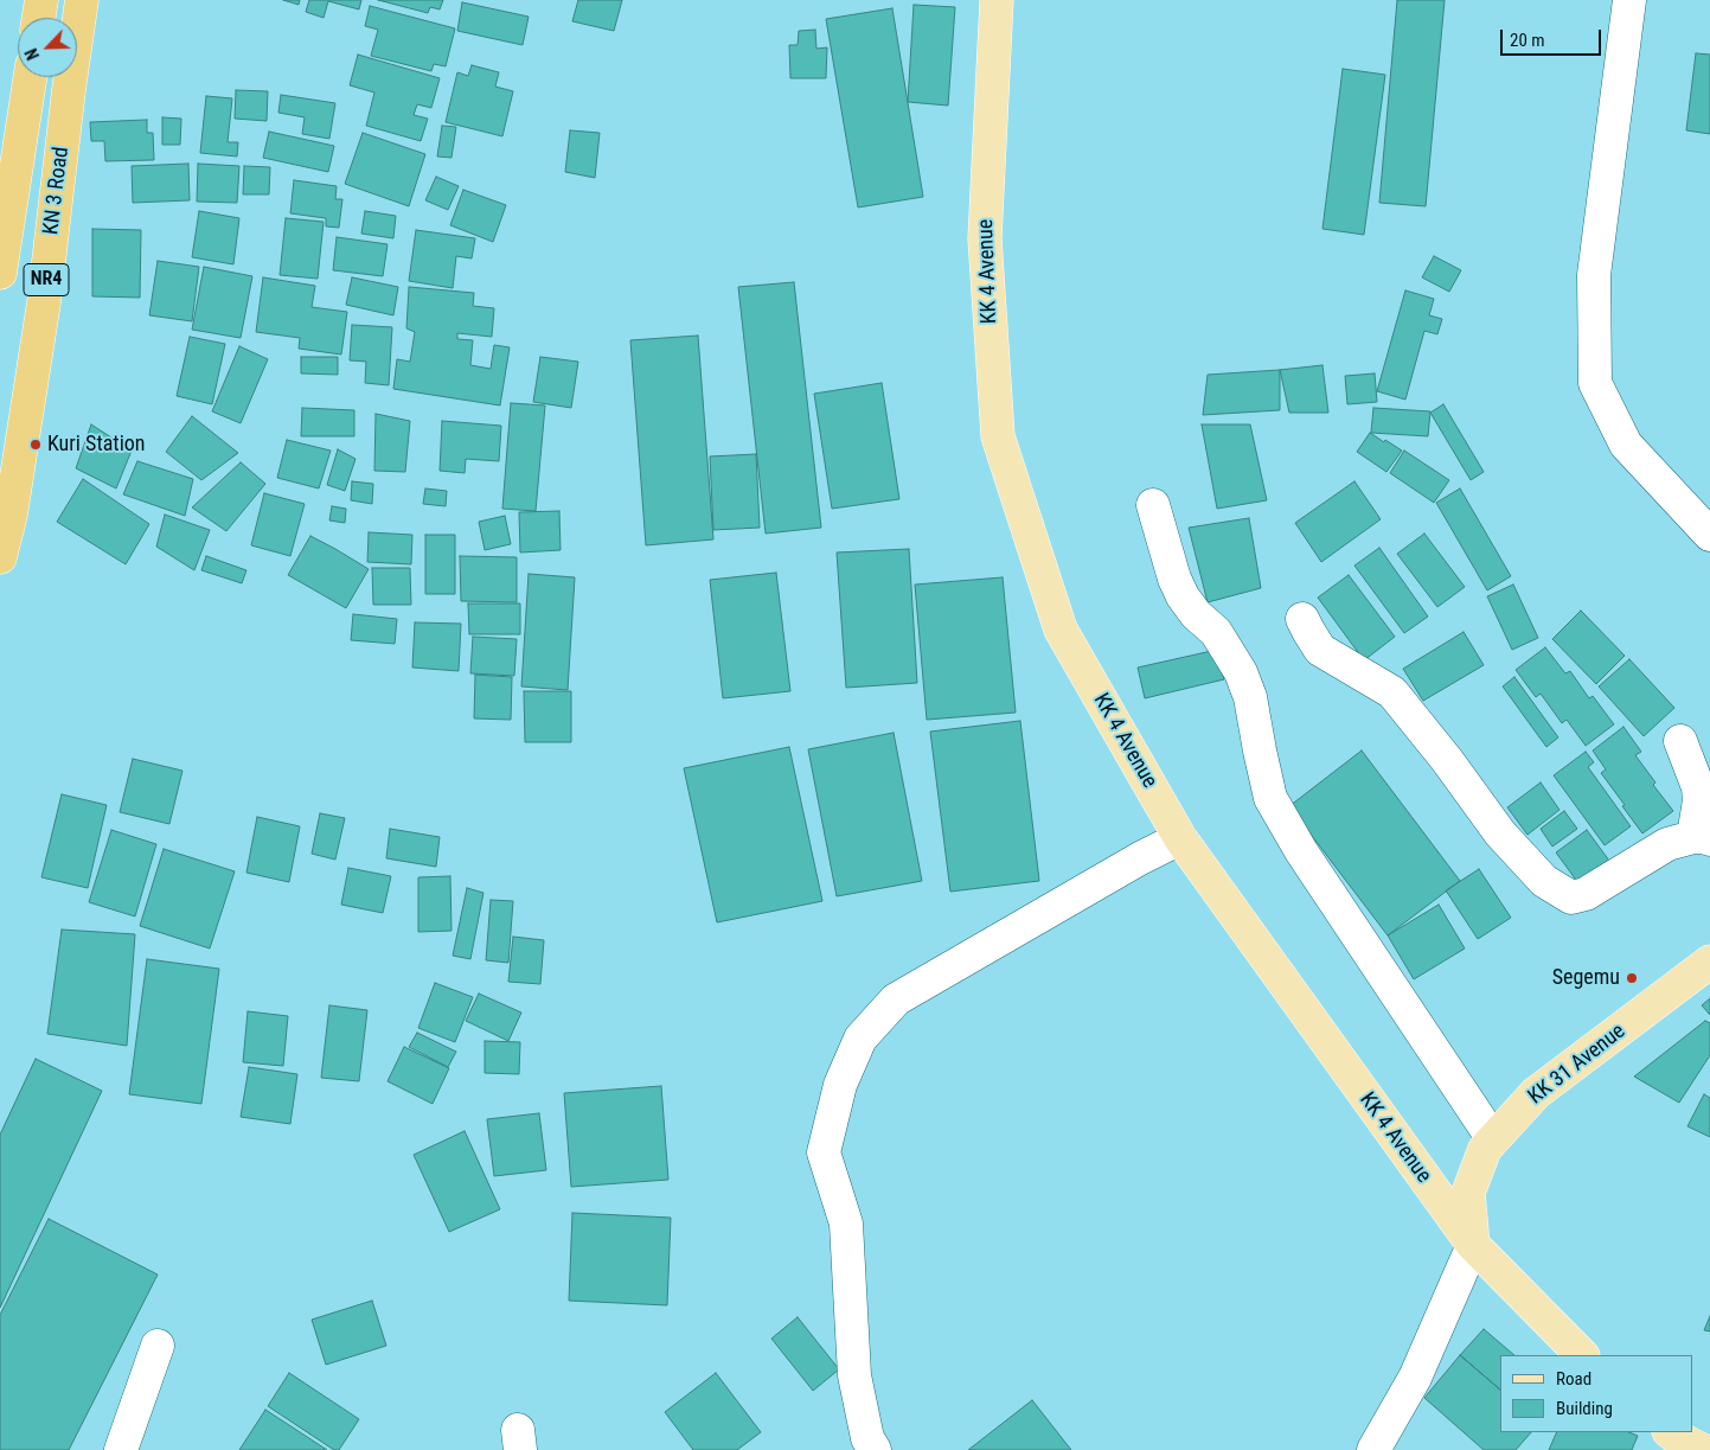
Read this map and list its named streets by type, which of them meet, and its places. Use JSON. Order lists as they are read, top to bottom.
{
  "streets": {
    "highway": ["KN 3 Road", "NR4"],
    "main road": ["KK 4 Avenue", "KK 31 Avenue"]
  },
  "crossings": [
    ["KK 4 Avenue", "KK 31 Avenue"]
  ],
  "places": ["Kuri Station", "Segemu"],
  "legend": ["Road", "Building"],
  "scale_bar": "20 m",
  "north": "bottom left"
}
